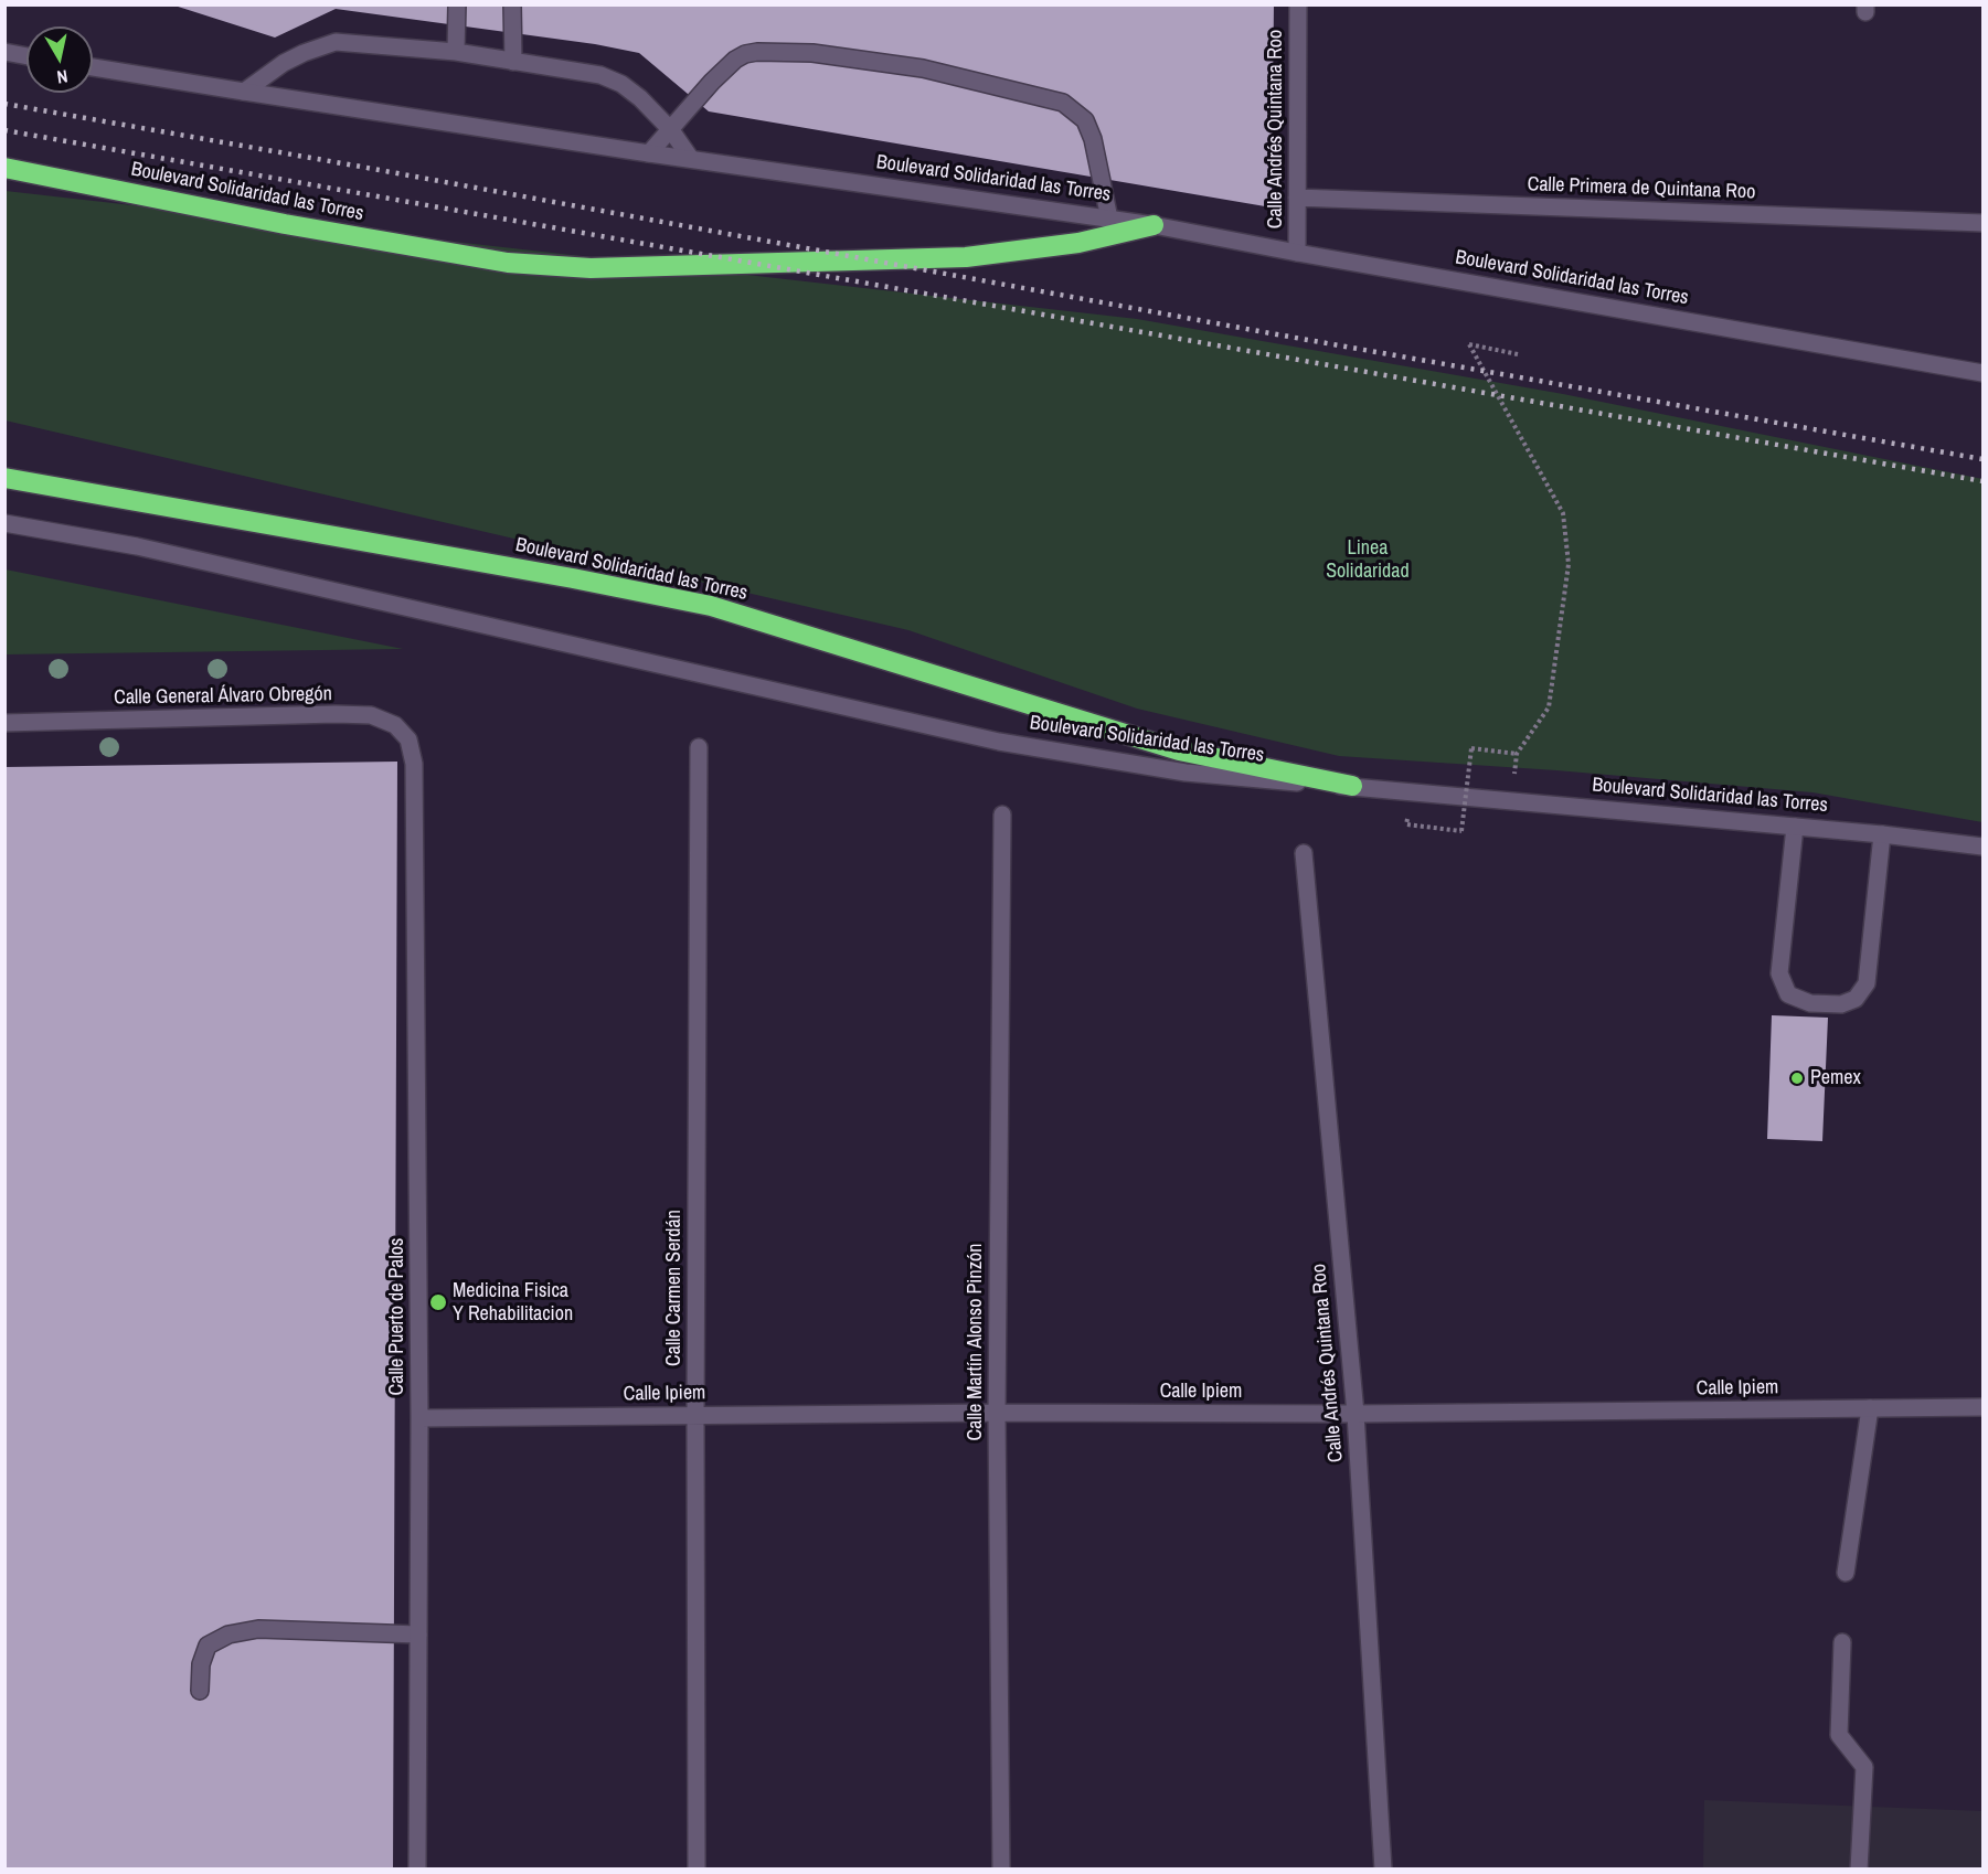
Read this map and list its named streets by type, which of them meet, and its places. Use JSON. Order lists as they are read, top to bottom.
{
  "streets": {
    "highway": ["Boulevard Solidaridad las Torres"],
    "street": [
      "Calle Andrés Quintana Roo",
      "Calle Primera de Quintana Roo",
      "Calle General Álvaro Obregón",
      "Calle Carmen Serdán",
      "Calle Puerto de Palos",
      "Calle Martín Alonso Pinzón",
      "Calle Ipiem"
    ]
  },
  "crossings": [
    ["Calle Andrés Quintana Roo", "Boulevard Solidaridad las Torres"],
    ["Calle Andrés Quintana Roo", "Calle Primera de Quintana Roo"],
    ["Calle Andrés Quintana Roo", "Calle Ipiem"],
    ["Calle General Álvaro Obregón", "Calle Puerto de Palos"],
    ["Calle Carmen Serdán", "Calle Ipiem"],
    ["Calle Puerto de Palos", "Calle Ipiem"],
    ["Calle Martín Alonso Pinzón", "Calle Ipiem"]
  ],
  "parks": ["Linea Solidaridad"],
  "places": ["Pemex", "Medicina Fisica Y Rehabilitacion"],
  "north": "bottom"
}
